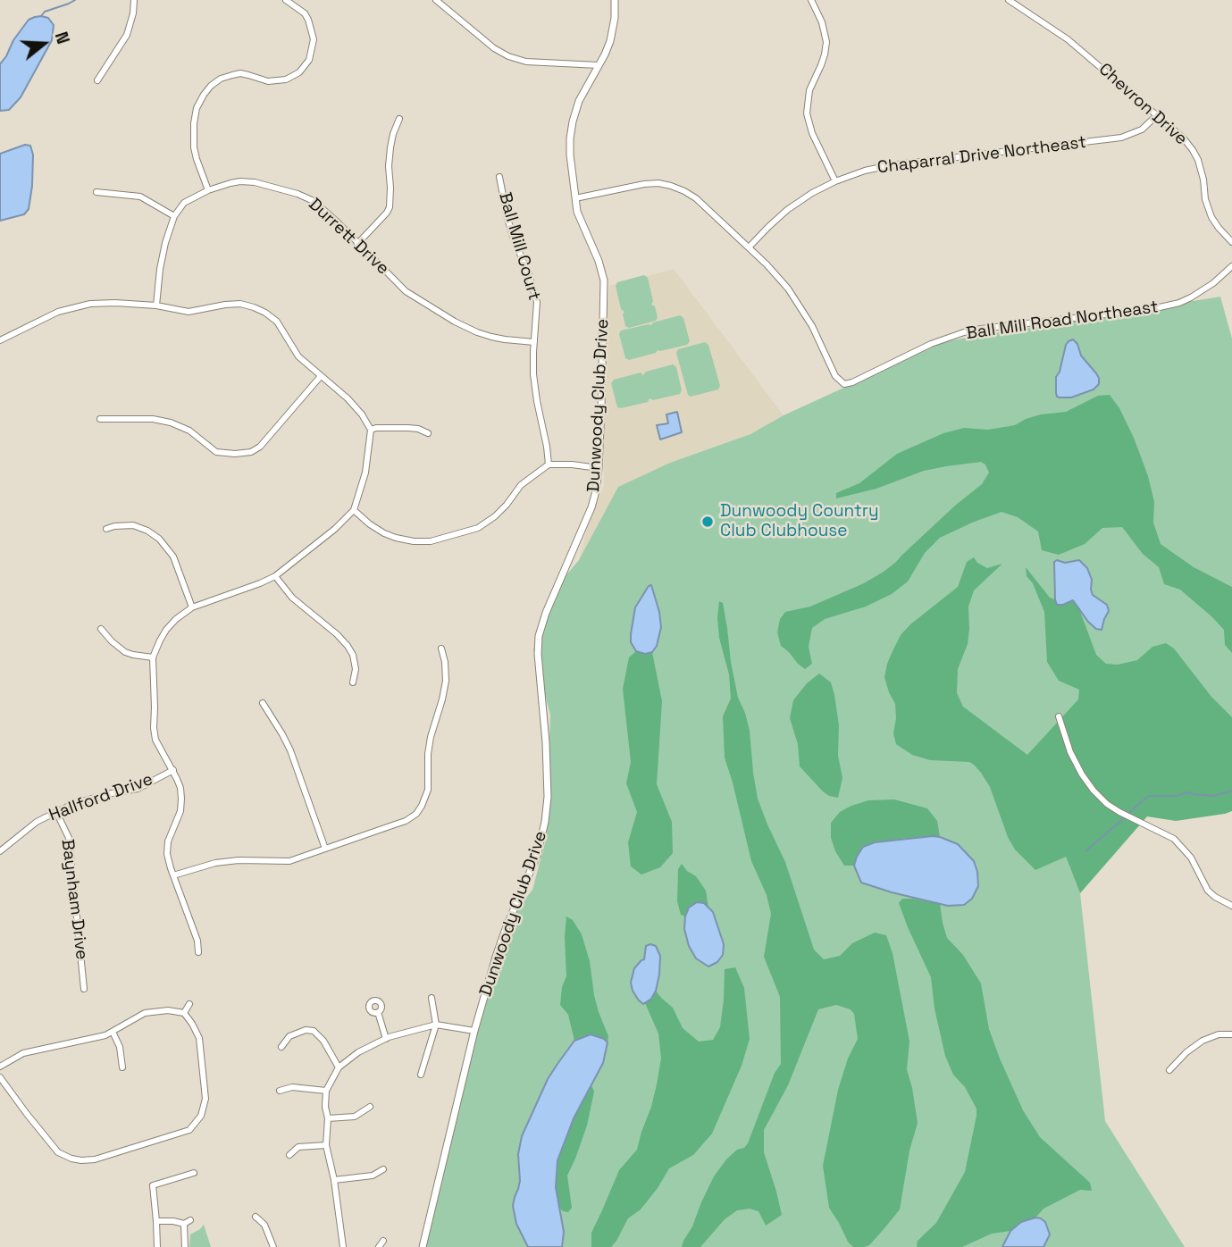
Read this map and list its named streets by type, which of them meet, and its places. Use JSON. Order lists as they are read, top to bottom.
{
  "streets": {
    "street": [
      "Chevron Drive",
      "Chaparral Drive Northeast",
      "Durrett Drive",
      "Ball Mill Court",
      "Ball Mill Road Northeast",
      "Dunwoody Club Drive",
      "Hallford Drive",
      "Baynham Drive"
    ]
  },
  "crossings": [
    ["Chevron Drive", "Chaparral Drive Northeast"],
    ["Chaparral Drive Northeast", "Ball Mill Road Northeast"],
    ["Durrett Drive", "Ball Mill Court"],
    ["Hallford Drive", "Baynham Drive"]
  ],
  "places": ["Dunwoody Country Club Clubhouse"],
  "north": "right"
}
